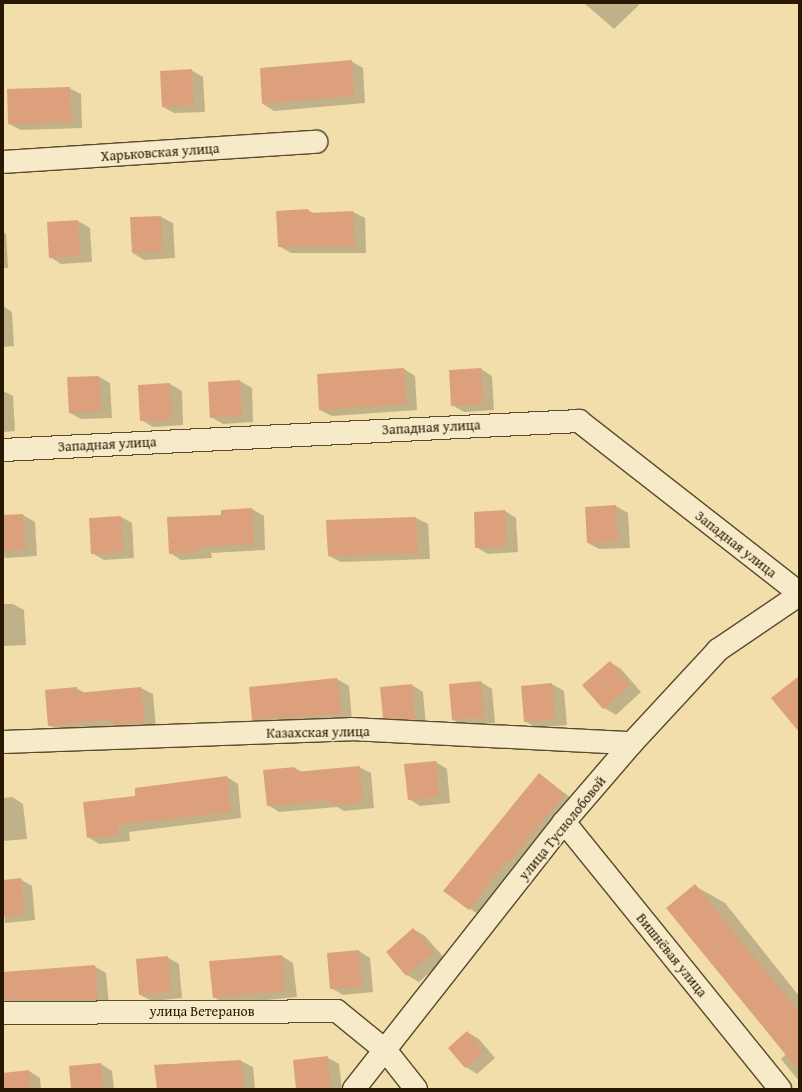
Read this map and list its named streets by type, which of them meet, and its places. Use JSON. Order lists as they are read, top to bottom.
{
  "streets": {
    "street": [
      "Харьковская улица",
      "Западная улица",
      "Казахская улица",
      "улица Туснолобовой",
      "Вишнёвая улица",
      "улица Ветеранов"
    ]
  },
  "crossings": [
    ["Западная улица", "улица Туснолобовой"],
    ["Казахская улица", "улица Туснолобовой"],
    ["улица Туснолобовой", "Вишнёвая улица"],
    ["улица Туснолобовой", "улица Ветеранов"]
  ]
}
